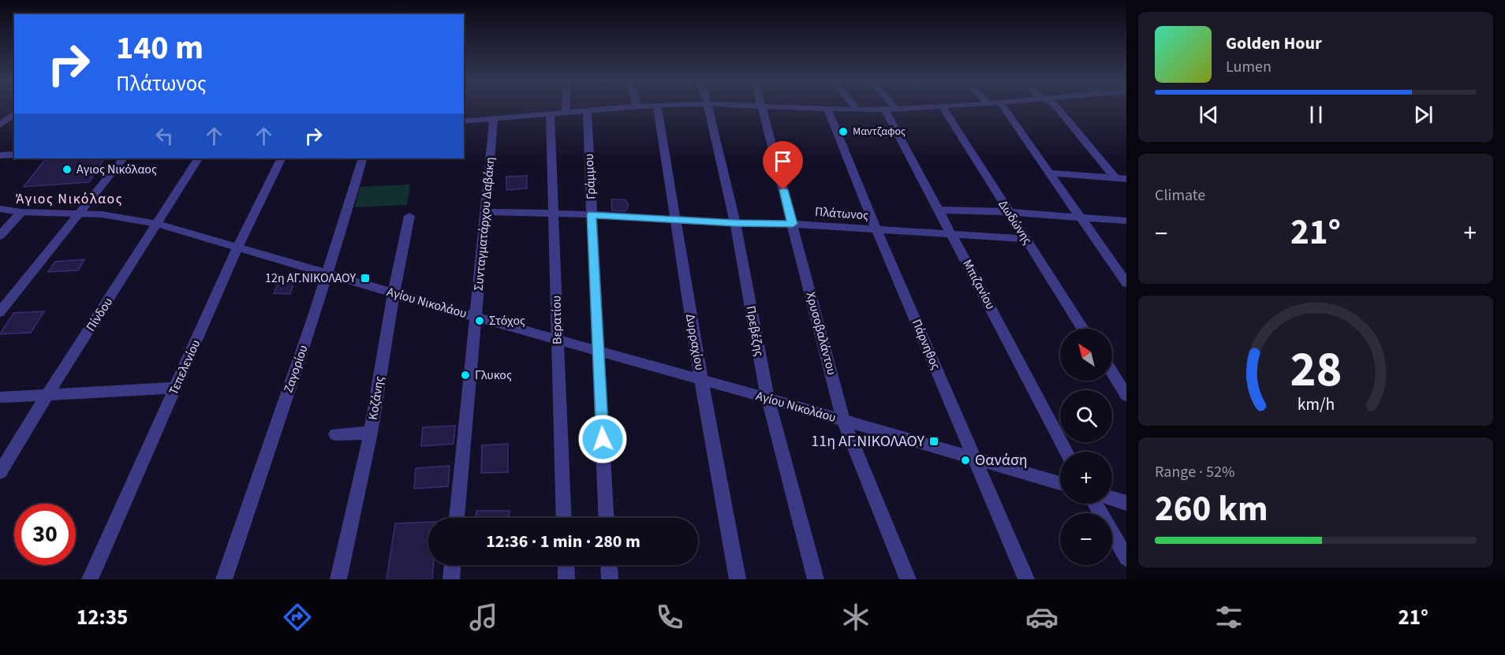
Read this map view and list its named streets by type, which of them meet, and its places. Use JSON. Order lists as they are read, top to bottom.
{
  "streets": {
    "street": [
      "Γράμμου",
      "Πλάτωνος",
      "Δωδώνης",
      "Συνταγματάρχου Δαβάκη",
      "Μπιζανίου",
      "Αγίου Νικολάου",
      "Πίνδου",
      "Βερατίου",
      "Πρεβέζης",
      "Χρυσοβαλάντου",
      "Δυρραχίου",
      "Πάρνηθος",
      "Τεπελενίου",
      "Ζαγορίου",
      "Κοζάνης"
    ]
  },
  "crossings": [
    ["Γράμμου", "Πλάτωνος"],
    ["Γράμμου", "Αγίου Νικολάου"],
    ["Πλάτωνος", "Δωδώνης"],
    ["Πλάτωνος", "Συνταγματάρχου Δαβάκη"],
    ["Πλάτωνος", "Μπιζανίου"],
    ["Πλάτωνος", "Βερατίου"],
    ["Πλάτωνος", "Πρεβέζης"],
    ["Πλάτωνος", "Χρυσοβαλάντου"],
    ["Πλάτωνος", "Δυρραχίου"],
    ["Πλάτωνος", "Πάρνηθος"],
    ["Συνταγματάρχου Δαβάκη", "Αγίου Νικολάου"],
    ["Αγίου Νικολάου", "Πίνδου"],
    ["Αγίου Νικολάου", "Βερατίου"],
    ["Αγίου Νικολάου", "Πρεβέζης"],
    ["Αγίου Νικολάου", "Χρυσοβαλάντου"],
    ["Αγίου Νικολάου", "Δυρραχίου"],
    ["Αγίου Νικολάου", "Πάρνηθος"],
    ["Αγίου Νικολάου", "Τεπελενίου"],
    ["Αγίου Νικολάου", "Ζαγορίου"],
    ["Αγίου Νικολάου", "Κοζάνης"]
  ],
  "districts": ["Άγιος Νικόλαος"],
  "places": {
    "other": [
      "Μαντζαφος",
      "Αγιος Νικόλαος",
      "Στόχος",
      "Γλυκος",
      "Θανάση"
    ],
    "transit": ["12η ΑΓ.ΝΙΚΟΛΑΟΥ", "11η ΑΓ.ΝΙΚΟΛΑΟΥ"]
  },
  "north": "top left",
  "page": {
    "turn": ["140 m", "Πλάτωνος"],
    "song": ["Golden Hour", "Lumen"],
    "tile": [
      "Climate",
      ["Range · 52%", "260 km"]
    ],
    "heat": ["−", "21°", "+"],
    "map_buttons": ["+", "−"],
    "limit": "30",
    "trip": "12:36 · 1 min · 280 m",
    "tabs": ["12:35", "21°"],
    "gauge": ["28", "km/h"]
  }
}
